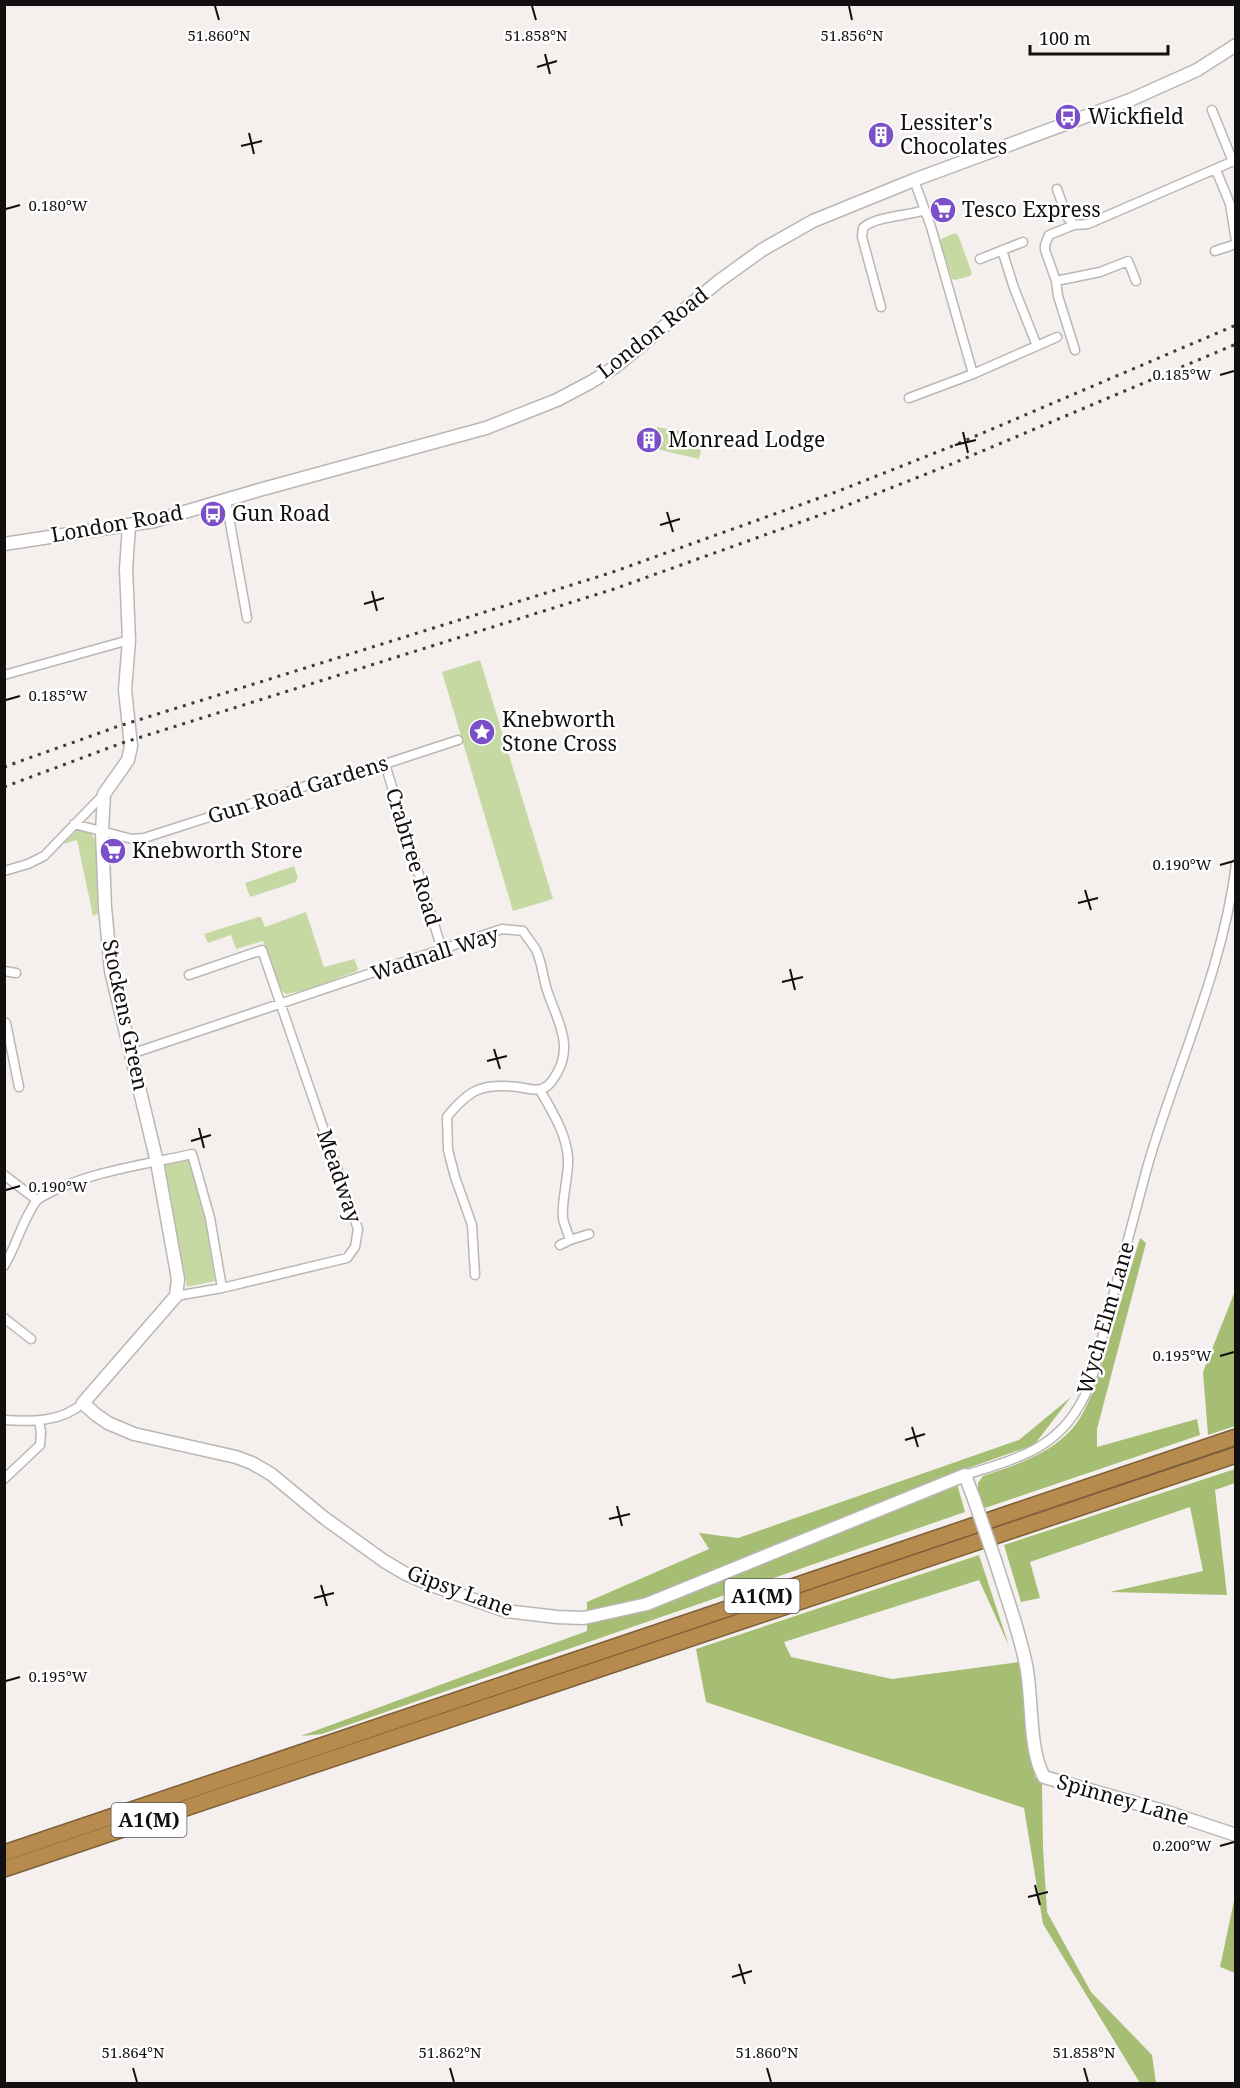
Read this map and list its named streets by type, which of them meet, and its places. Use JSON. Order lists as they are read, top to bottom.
{
  "streets": {
    "highway": ["A1(M)"],
    "street": [
      "London Road",
      "Gun Road Gardens",
      "Crabtree Road",
      "Wadnall Way",
      "Stockens Green",
      "Meadway",
      "Wych Elm Lane",
      "Gipsy Lane",
      "Spinney Lane"
    ]
  },
  "crossings": [
    ["Gun Road Gardens", "Crabtree Road"],
    ["Gun Road Gardens", "Stockens Green"],
    ["Crabtree Road", "Wadnall Way"],
    ["Wadnall Way", "Stockens Green"],
    ["Wadnall Way", "Meadway"],
    ["Stockens Green", "Meadway"],
    ["Wych Elm Lane", "Gipsy Lane"],
    ["Wych Elm Lane", "Spinney Lane"],
    ["Gipsy Lane", "Spinney Lane"]
  ],
  "places": {
    "bus stop": ["Wickfield", "Gun Road"],
    "building": ["Lessiter's Chocolates", "Monread Lodge"],
    "supermarket": ["Tesco Express", "Knebworth Store"],
    "place": ["Knebworth Stone Cross"]
  },
  "scale_bar": "100 m",
  "coordinates": [
    "51.860°N",
    "51.858°N",
    "51.856°N",
    "0.180°W",
    "0.185°W",
    "0.190°W",
    "0.195°W",
    "0.200°W",
    "51.864°N",
    "51.862°N"
  ]
}
